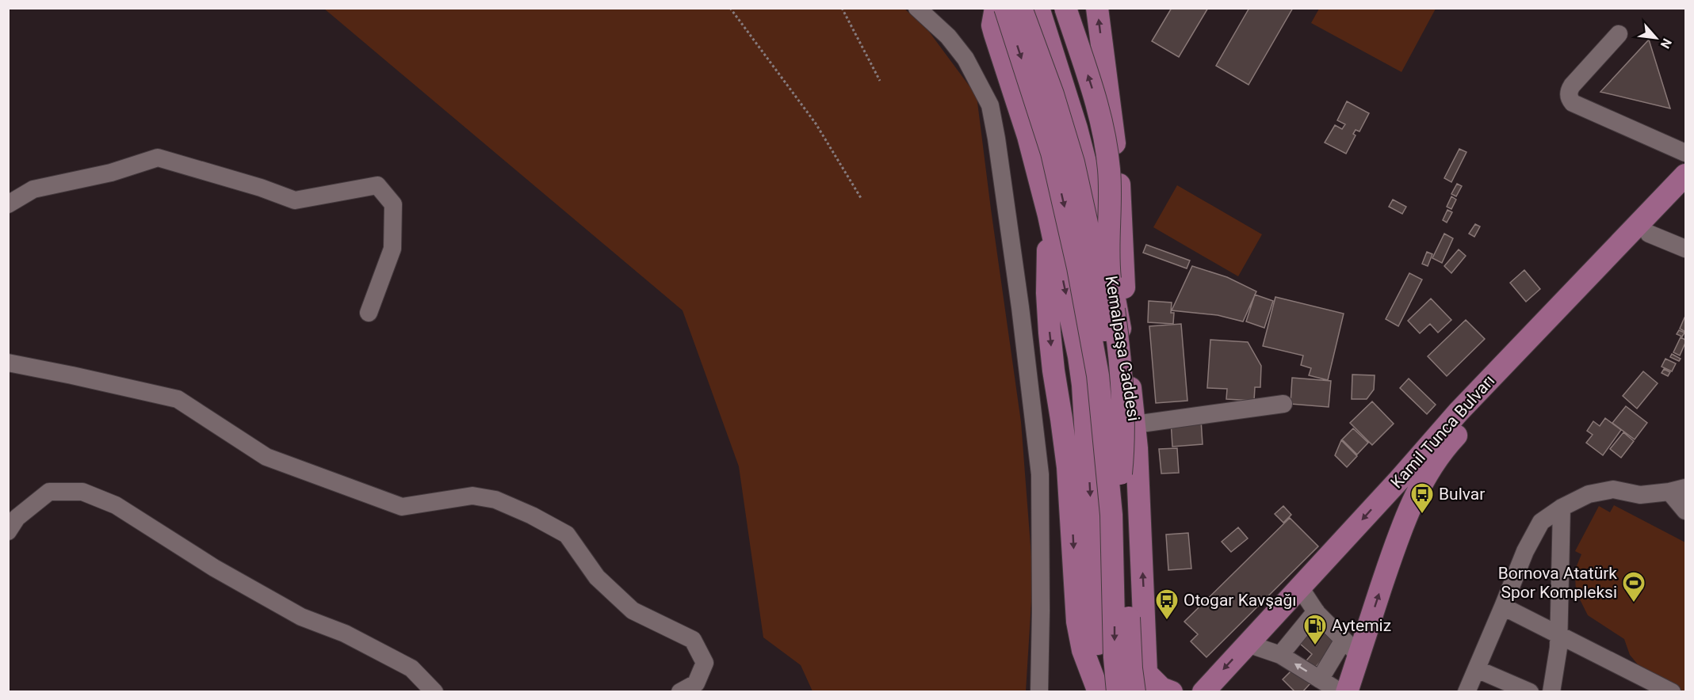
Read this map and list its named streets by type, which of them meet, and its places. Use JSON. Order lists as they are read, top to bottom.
{
  "streets": {
    "main road": ["Kemalpaşa Caddesi", "Kamil Tunca Bulvarı"]
  },
  "places": {
    "bus stop": ["Bulvar", "Otogar Kavşağı"],
    "sports": ["Bornova Atatürk Spor Kompleksi"],
    "fuel station": ["Aytemiz"]
  },
  "north": "bottom right"
}
